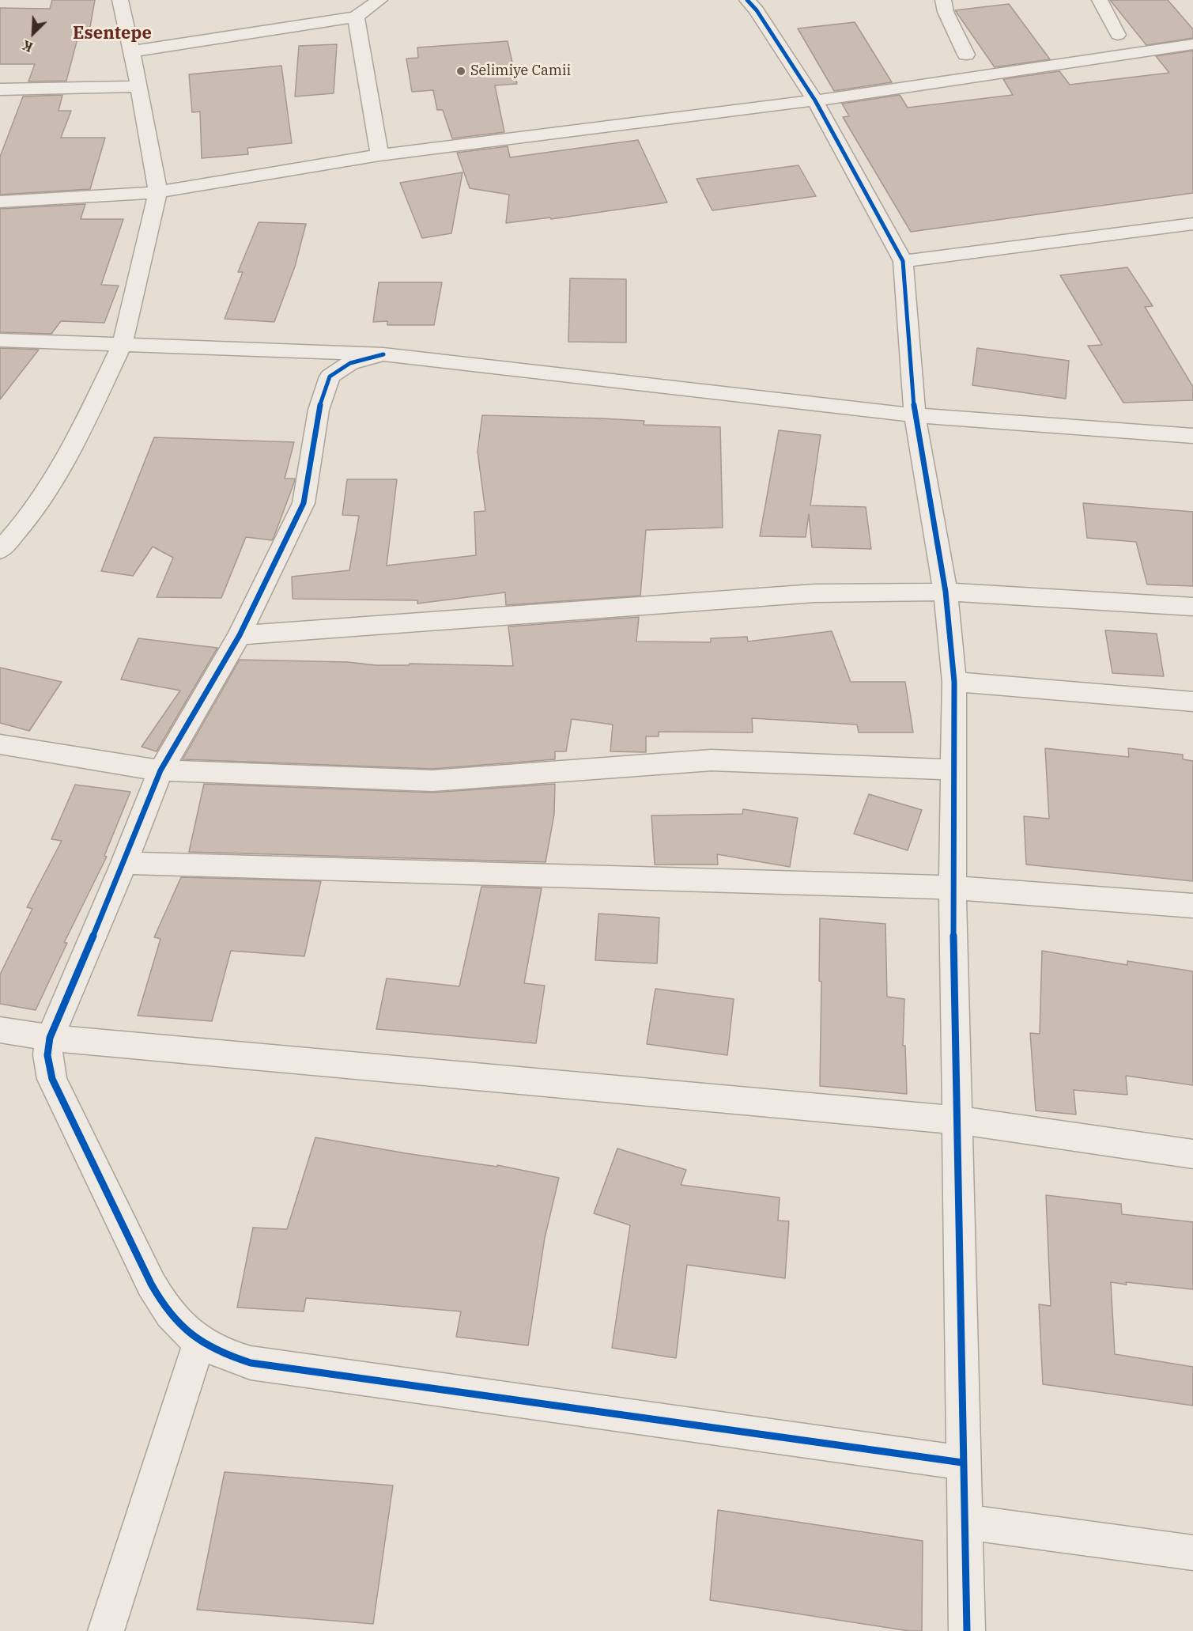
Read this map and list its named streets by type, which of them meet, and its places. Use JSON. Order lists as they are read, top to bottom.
{
  "districts": ["Esentepe"],
  "places": ["Selimiye Camii"],
  "north": "bottom left"
}
